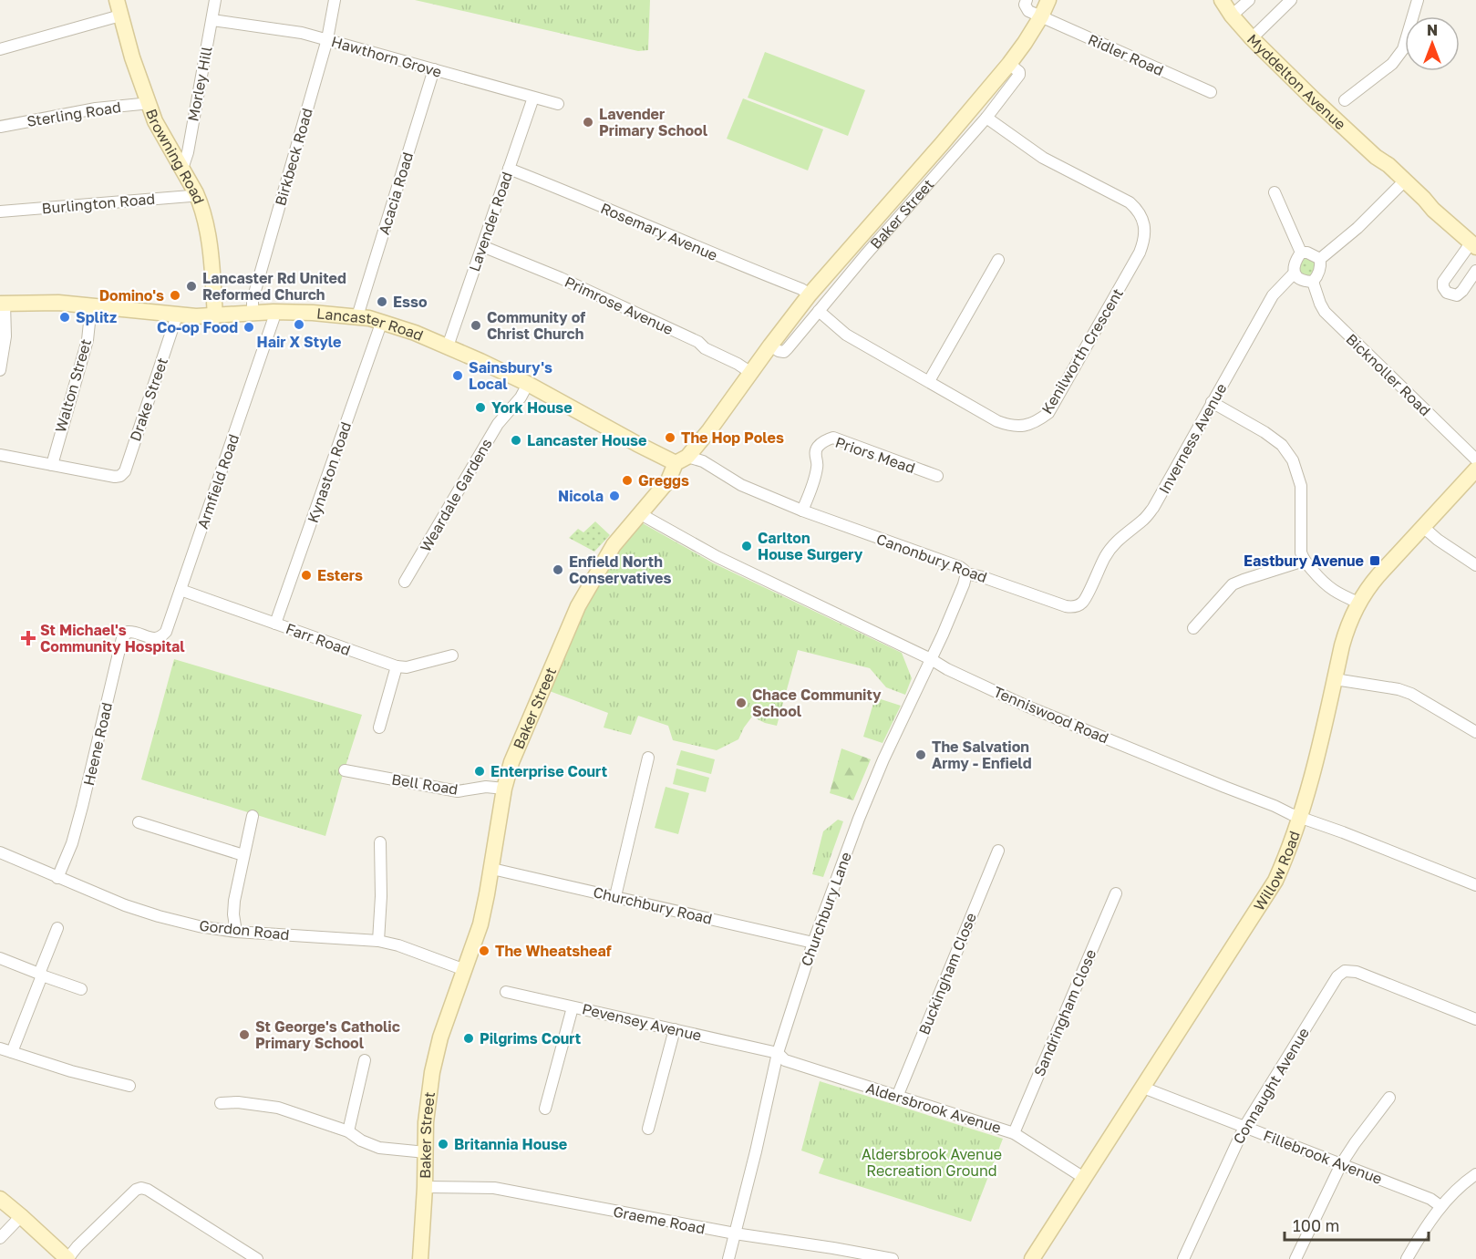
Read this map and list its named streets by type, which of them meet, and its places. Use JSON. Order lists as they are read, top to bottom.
{
  "streets": {
    "street": [
      "Ridler Road",
      "Hawthorn Grove",
      "Myddelton Avenue",
      "Morley Hill",
      "Sterling Road",
      "Browning Road",
      "Birkbeck Road",
      "Acacia Road",
      "Burlington Road",
      "Baker Street",
      "Lavender Road",
      "Rosemary Avenue",
      "Primrose Avenue",
      "Lancaster Road",
      "Kenilworth Crescent",
      "Bicknoller Road",
      "Walton Street",
      "Drake Street",
      "Inverness Avenue",
      "Priors Mead",
      "Kynaston Road",
      "Armfield Road",
      "Weardale Gardens",
      "Canonbury Road",
      "Farr Road",
      "Tenniswood Road",
      "Heene Road",
      "Bell Road",
      "Willow Road",
      "Churchbury Road",
      "Churchbury Lane",
      "Gordon Road",
      "Buckingham Close",
      "Sandringham Close",
      "Pevensey Avenue",
      "Connaught Avenue",
      "Aldersbrook Avenue",
      "Fillebrook Avenue",
      "Graeme Road"
    ]
  },
  "crossings": [
    ["Ridler Road", "Baker Street"],
    ["Hawthorn Grove", "Morley Hill"],
    ["Hawthorn Grove", "Birkbeck Road"],
    ["Hawthorn Grove", "Acacia Road"],
    ["Hawthorn Grove", "Lavender Road"],
    ["Morley Hill", "Browning Road"],
    ["Sterling Road", "Browning Road"],
    ["Browning Road", "Burlington Road"],
    ["Browning Road", "Lancaster Road"],
    ["Birkbeck Road", "Lancaster Road"],
    ["Acacia Road", "Lancaster Road"],
    ["Baker Street", "Rosemary Avenue"],
    ["Baker Street", "Primrose Avenue"],
    ["Baker Street", "Lancaster Road"],
    ["Baker Street", "Kenilworth Crescent"],
    ["Baker Street", "Canonbury Road"],
    ["Baker Street", "Tenniswood Road"],
    ["Baker Street", "Bell Road"],
    ["Baker Street", "Churchbury Road"],
    ["Baker Street", "Gordon Road"],
    ["Baker Street", "Graeme Road"],
    ["Lavender Road", "Rosemary Avenue"],
    ["Lavender Road", "Primrose Avenue"],
    ["Lavender Road", "Lancaster Road"],
    ["Lancaster Road", "Walton Street"],
    ["Lancaster Road", "Drake Street"],
    ["Lancaster Road", "Kynaston Road"],
    ["Lancaster Road", "Armfield Road"],
    ["Lancaster Road", "Weardale Gardens"],
    ["Lancaster Road", "Canonbury Road"],
    ["Bicknoller Road", "Inverness Avenue"],
    ["Walton Street", "Drake Street"],
    ["Inverness Avenue", "Canonbury Road"],
    ["Priors Mead", "Canonbury Road"],
    ["Kynaston Road", "Farr Road"],
    ["Armfield Road", "Farr Road"],
    ["Armfield Road", "Heene Road"],
    ["Canonbury Road", "Churchbury Lane"],
    ["Tenniswood Road", "Willow Road"],
    ["Tenniswood Road", "Churchbury Lane"],
    ["Heene Road", "Gordon Road"],
    ["Willow Road", "Aldersbrook Avenue"],
    ["Willow Road", "Fillebrook Avenue"],
    ["Churchbury Road", "Churchbury Lane"],
    ["Churchbury Lane", "Pevensey Avenue"],
    ["Churchbury Lane", "Aldersbrook Avenue"],
    ["Churchbury Lane", "Graeme Road"],
    ["Buckingham Close", "Aldersbrook Avenue"],
    ["Sandringham Close", "Aldersbrook Avenue"],
    ["Pevensey Avenue", "Aldersbrook Avenue"],
    ["Connaught Avenue", "Fillebrook Avenue"]
  ],
  "parks": ["Aldersbrook Avenue Recreation Ground"],
  "places": {
    "other": [
      "Lavender Primary School",
      "Lancaster Rd United Reformed Church",
      "Domino's",
      "Esso",
      "Splitz",
      "Hair X Style",
      "Community of Christ Church",
      "Co-op Food",
      "Sainsbury's Local",
      "York House",
      "The Hop Poles",
      "Lancaster House",
      "Greggs",
      "Nicola",
      "Carlton House Surgery",
      "Enfield North Conservatives",
      "Esters",
      "Chace Community School",
      "The Salvation Army - Enfield",
      "Enterprise Court",
      "The Wheatsheaf",
      "St George's Catholic Primary School",
      "Pilgrims Court",
      "Britannia House"
    ],
    "transit": ["Eastbury Avenue"],
    "health": ["St Michael's Community Hospital"]
  },
  "scale_bar": "100 m",
  "north": "top"
}
